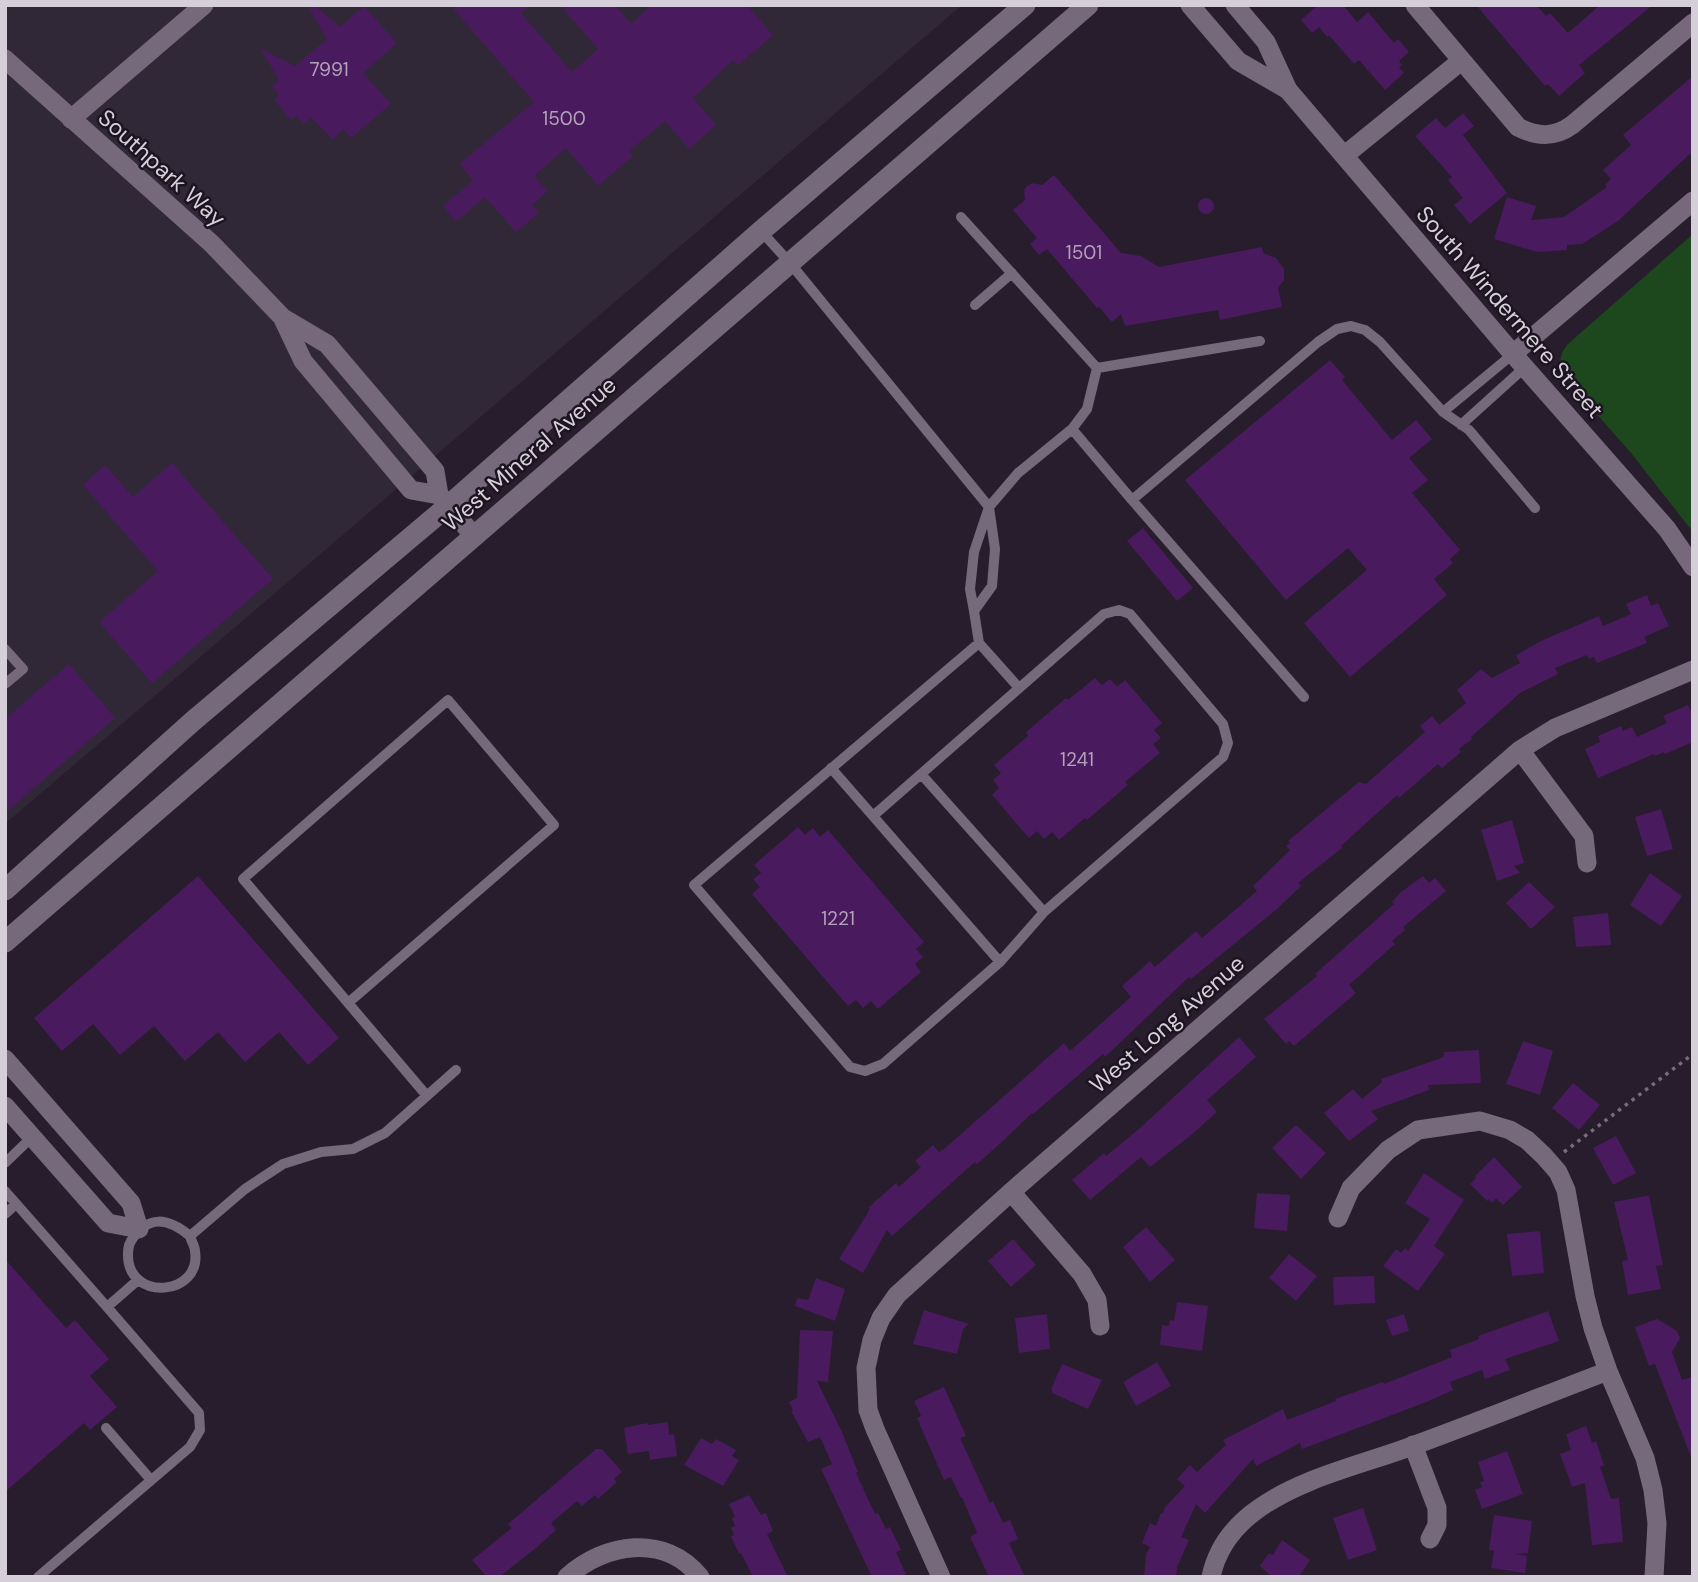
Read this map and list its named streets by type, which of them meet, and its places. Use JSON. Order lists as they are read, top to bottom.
{
  "streets": {
    "main road": ["West Mineral Avenue"],
    "street": ["Southpark Way", "South Windermere Street", "West Long Avenue"]
  },
  "crossings": [
    ["Southpark Way", "West Mineral Avenue"]
  ],
  "house_numbers": [
    "7991",
    "1500",
    "1501",
    "1241",
    "1221"
  ]
}
